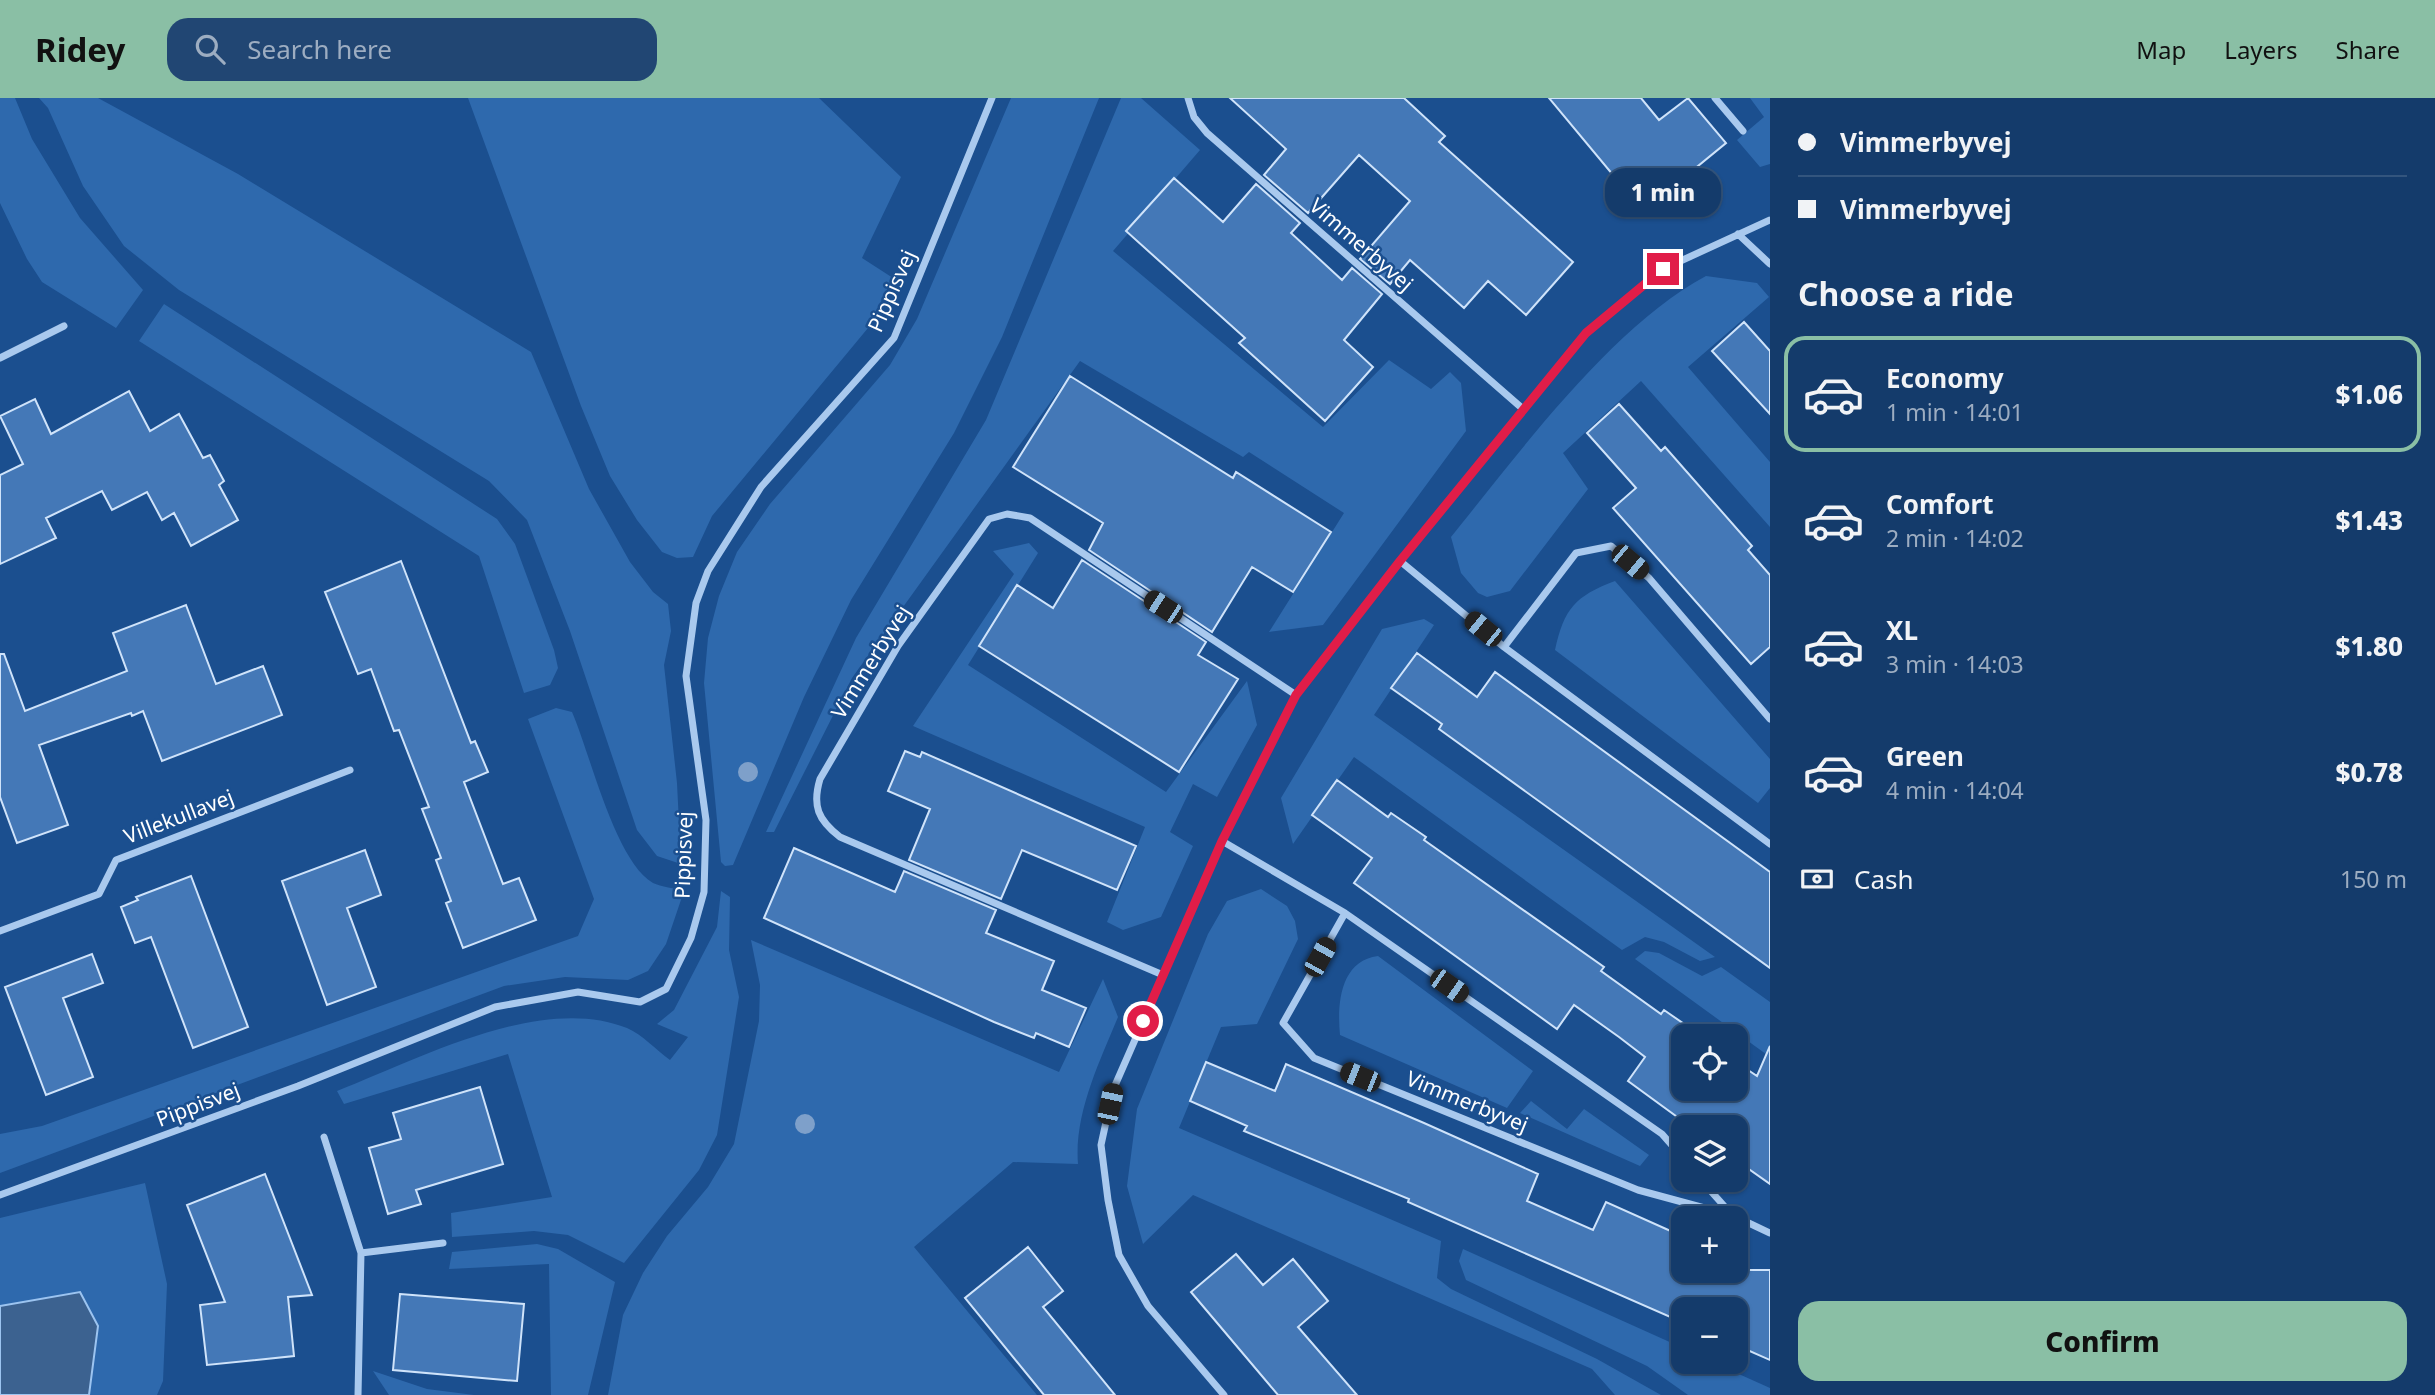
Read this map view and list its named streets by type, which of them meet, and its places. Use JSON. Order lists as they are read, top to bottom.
{
  "streets": {
    "street": ["Vimmerbyvej", "Pippisvej", "Villekullavej"]
  },
  "page": {
    "header": "Ridey",
    "search": "Search here",
    "nav": ["Map", "Layers", "Share"],
    "banner": ["Vimmerbyvej", "Vimmerbyvej"],
    "bubble": "1 min",
    "heading": "Choose a ride",
    "list": [
      {
        "name": "Economy",
        "note": "1 min · 14:01",
        "value": "$1.06"
      },
      {
        "name": "Comfort",
        "note": "2 min · 14:02",
        "value": "$1.43"
      },
      {
        "name": "XL",
        "note": "3 min · 14:03",
        "value": "$1.80"
      },
      {
        "name": "Green",
        "note": "4 min · 14:04",
        "value": "$0.78"
      }
    ],
    "pay": ["Cash", "150 m"],
    "map_buttons": ["+", "−"],
    "buttons": "Confirm"
  }
}
